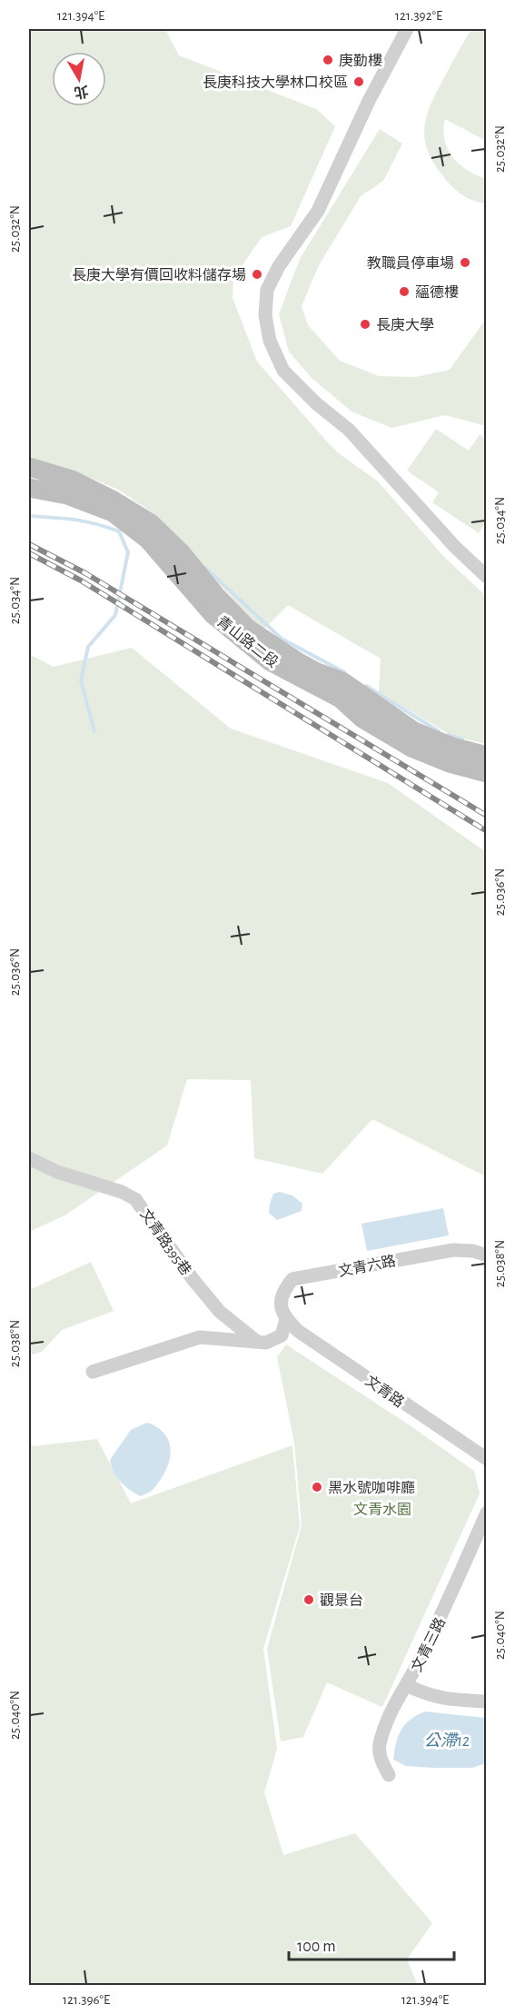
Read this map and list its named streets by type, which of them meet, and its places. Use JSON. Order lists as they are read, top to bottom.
{
  "streets": {
    "street": [
      "青山路二段",
      "文青路395巷",
      "文青六路",
      "文青路",
      "文青三路"
    ]
  },
  "crossings": [
    ["文青六路", "文青路"]
  ],
  "water": ["公滯12"],
  "parks": ["文青水園"],
  "places": [
    "庚勤樓",
    "長庚科技大學林口校區",
    "教職員停車場",
    "長庚大學有價回收料儲存場",
    "蘊德樓",
    "長庚大學",
    "黑水號咖啡廳",
    "觀景台"
  ],
  "scale_bar": "100 m",
  "north": "bottom",
  "coordinates": [
    "121.394°E",
    "121.392°E",
    "25.032°N",
    "25.034°N",
    "25.036°N",
    "25.038°N",
    "25.040°N",
    "121.396°E"
  ]
}
